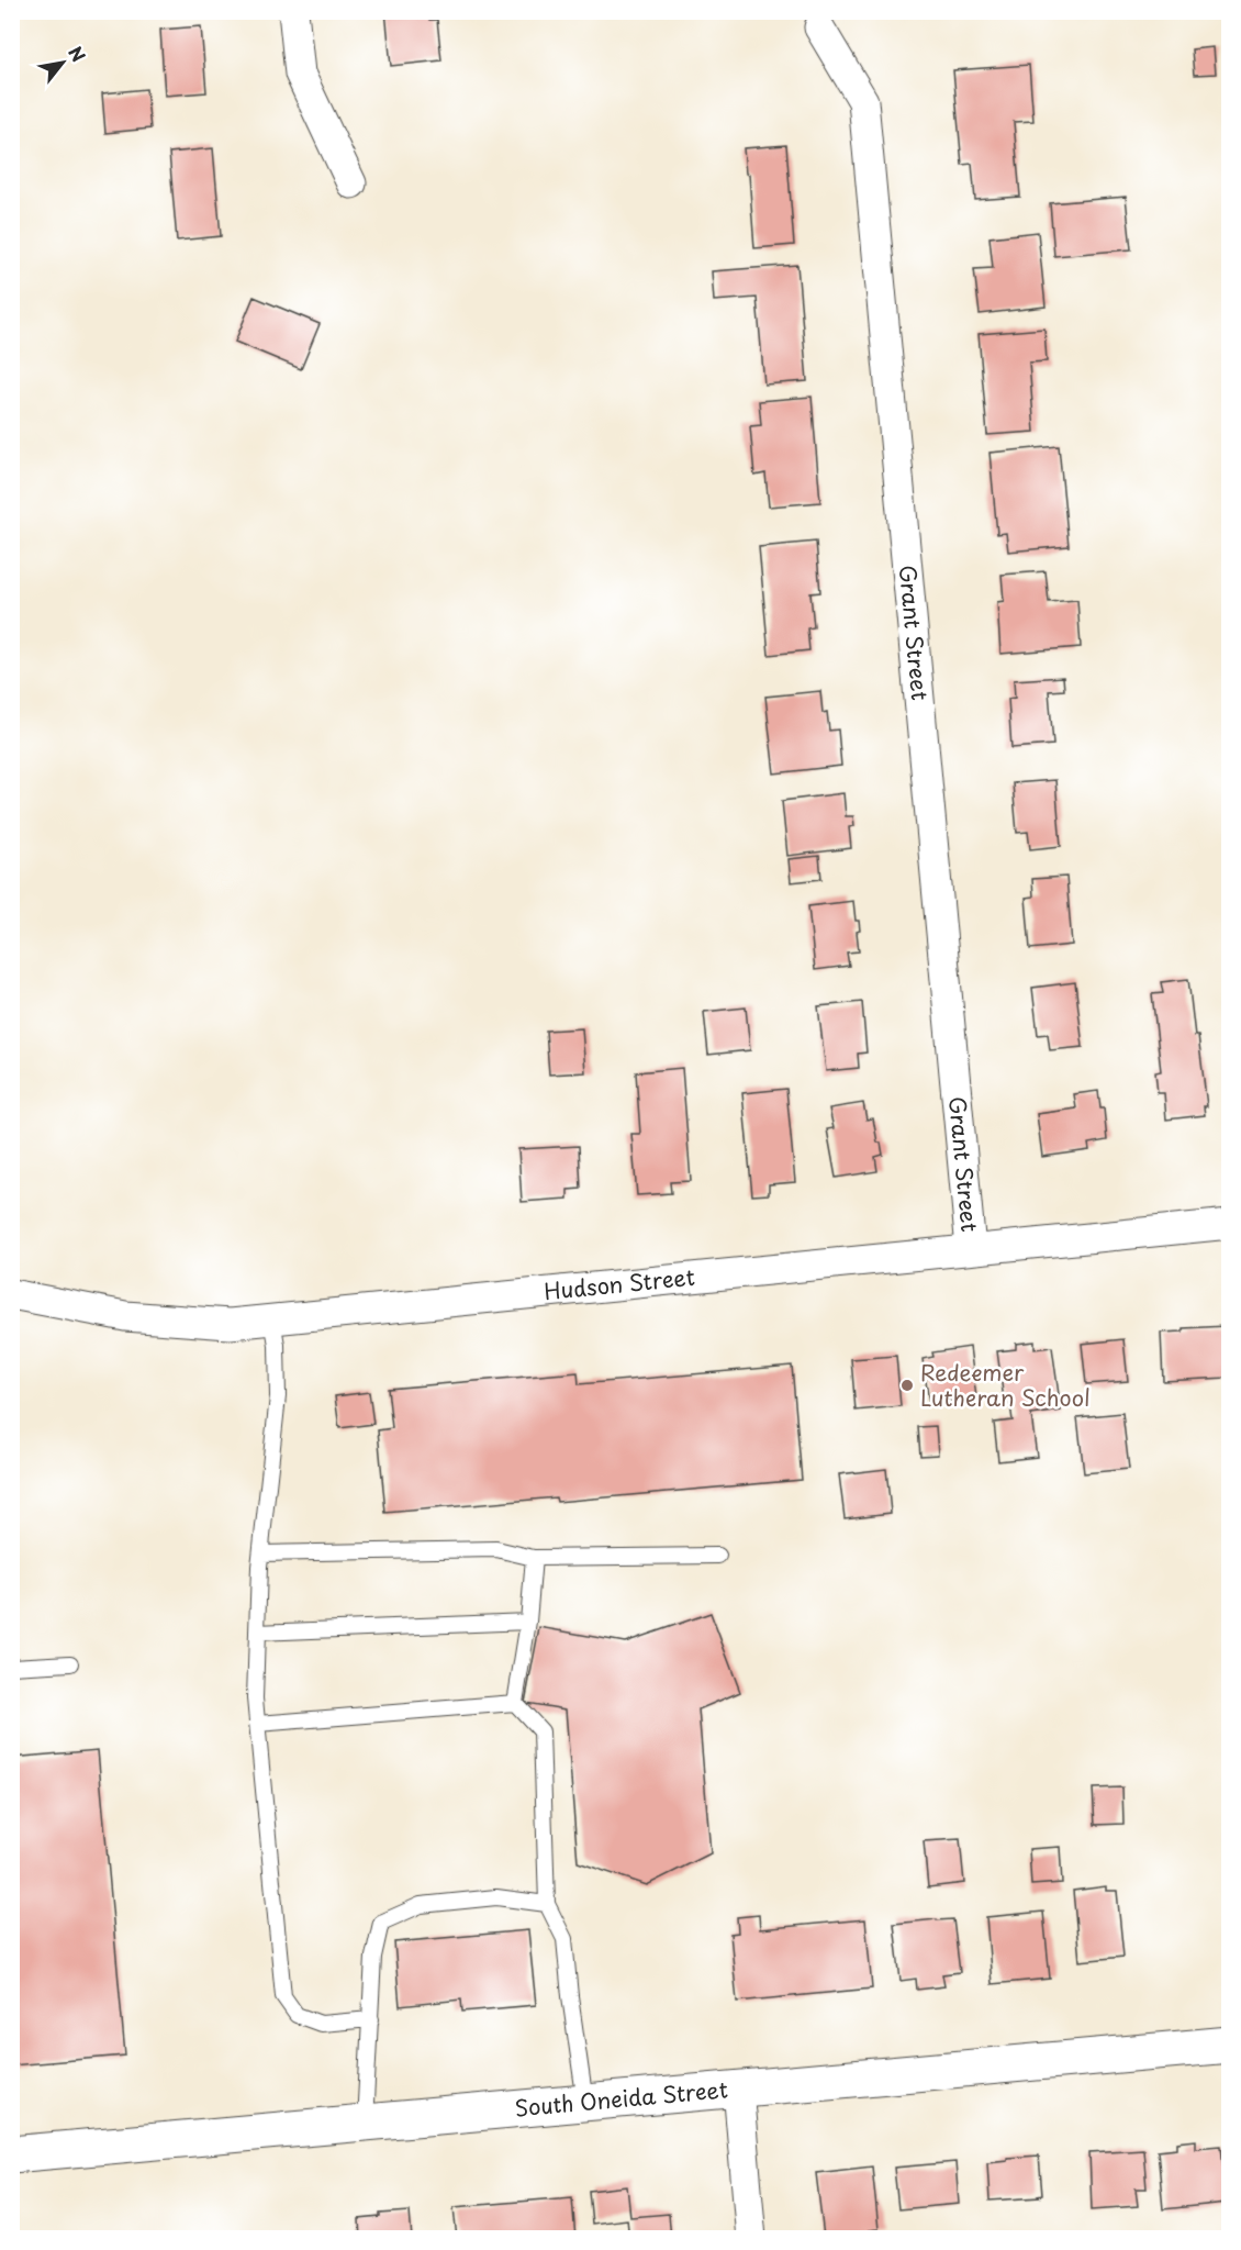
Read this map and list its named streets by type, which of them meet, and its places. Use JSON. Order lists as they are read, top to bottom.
{
  "streets": {
    "street": ["Grant Street", "Hudson Street", "South Oneida Street"]
  },
  "crossings": [
    ["Grant Street", "Hudson Street"]
  ],
  "places": ["Redeemer Lutheran School"],
  "north": "top right"
}
